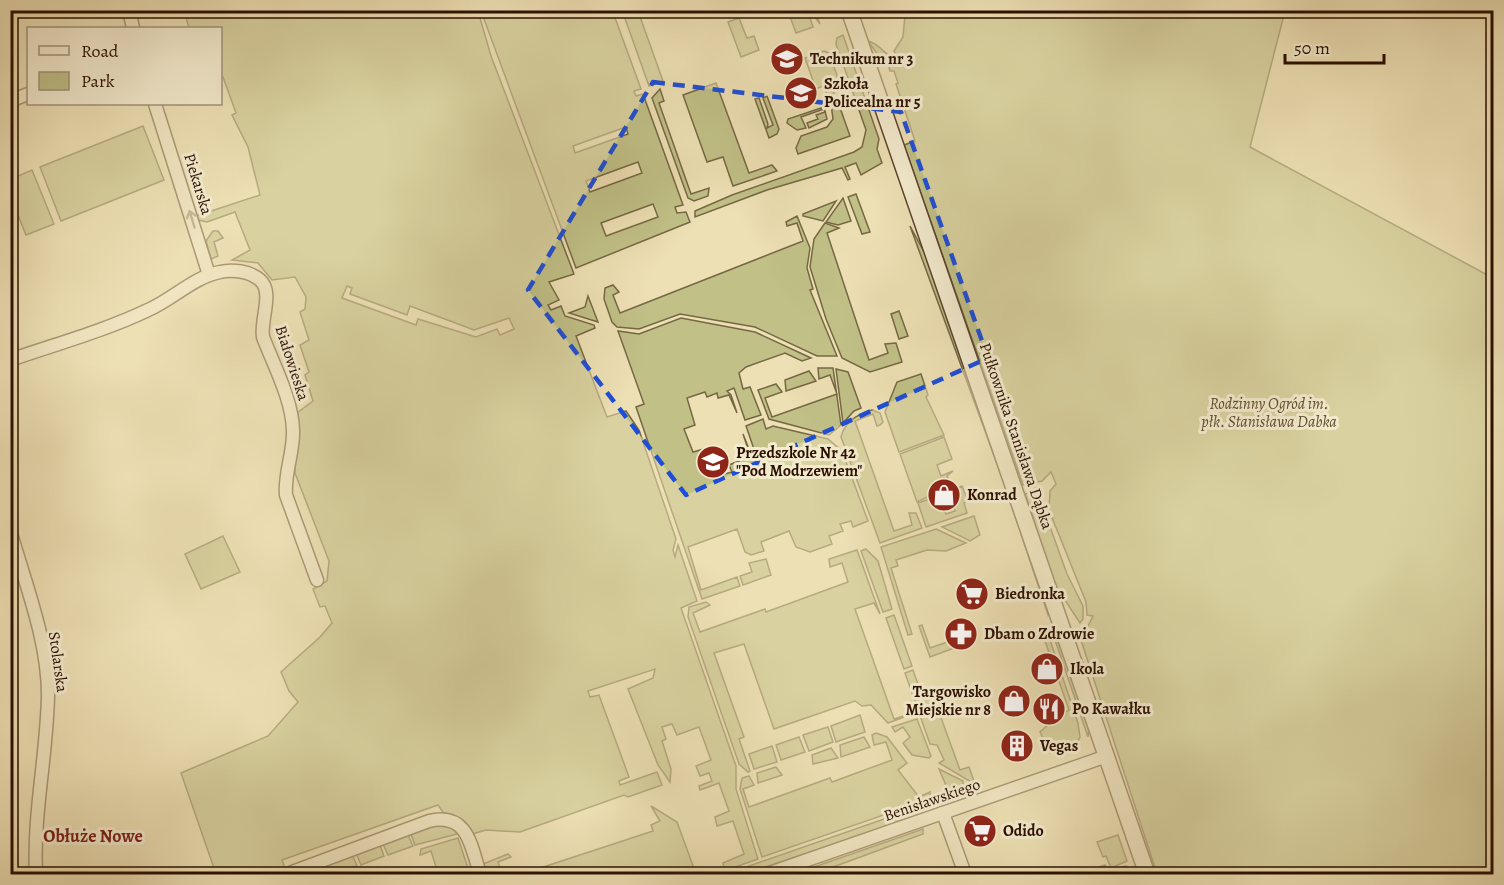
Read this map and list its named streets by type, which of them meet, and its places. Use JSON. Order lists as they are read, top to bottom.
{
  "streets": {
    "street": [
      "Piekarska",
      "Białowieska",
      "Pułkownika Stanisława Dąbka",
      "Stolarska",
      "Benisławskiego"
    ]
  },
  "crossings": [
    ["Piekarska", "Białowieska"],
    ["Pułkownika Stanisława Dąbka", "Benisławskiego"]
  ],
  "one_way": ["Piekarska"],
  "districts": ["Obłuże Nowe"],
  "parks": ["Rodzinny Ogród im. płk. Stanisława Dabka"],
  "places": {
    "school or university": ["Technikum nr 3", "Szkoła Policealna nr 5", "Przedszkole Nr 42 \"Pod Modrzewiem\""],
    "shop": ["Konrad", "Ikola", "Targowisko Miejskie nr 8"],
    "supermarket": ["Biedronka", "Odido"],
    "pharmacy": ["Dbam o Zdrowie"],
    "restaurant": ["Po Kawałku"],
    "building": ["Vegas"]
  },
  "legend": ["Road", "Park"],
  "scale_bar": "50 m"
}
